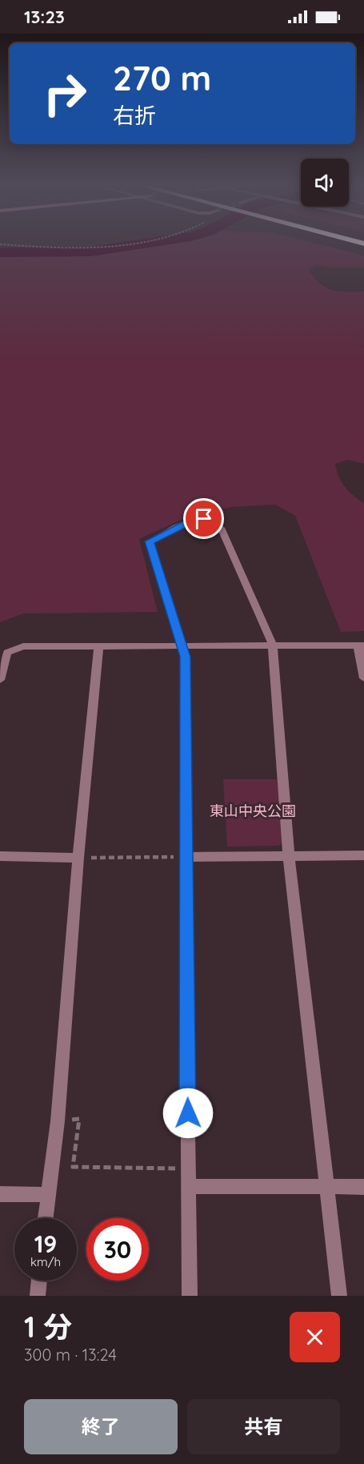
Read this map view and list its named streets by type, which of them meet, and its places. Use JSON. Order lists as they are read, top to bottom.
{
  "parks": ["東山中央公園"],
  "page": {
    "status": "13:23",
    "turn": ["270 m", "右折"],
    "speed": "19 km/h",
    "limit": "30",
    "heading": ["1 分", "300 m · 13:24"],
    "buttons": ["終了", "共有"]
  }
}
